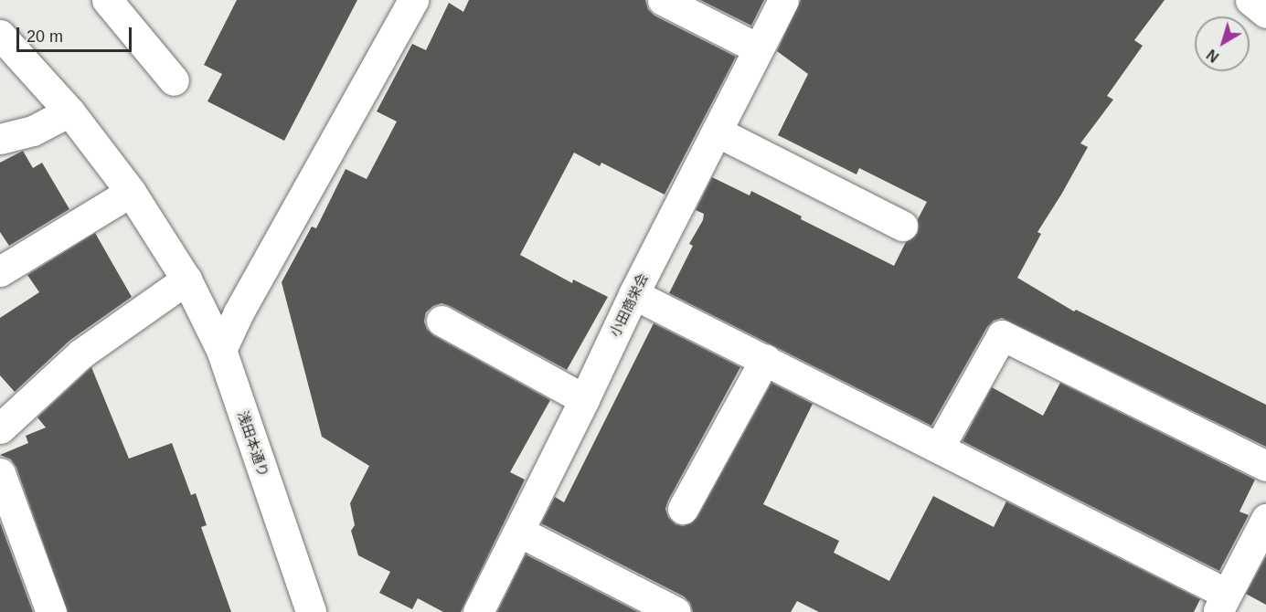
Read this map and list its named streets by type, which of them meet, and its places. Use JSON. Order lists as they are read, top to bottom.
{
  "streets": {
    "street": ["小田商栄会", "浅田本通り"]
  },
  "scale_bar": "20 m",
  "north": "bottom left"
}
